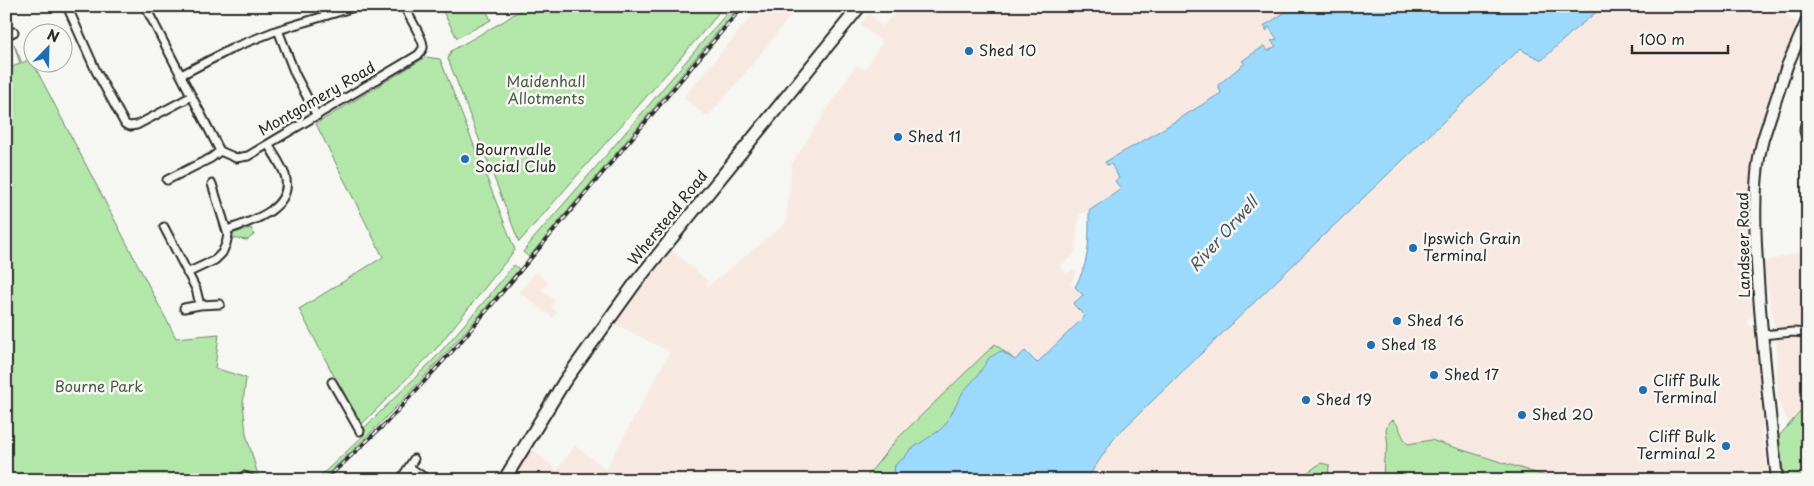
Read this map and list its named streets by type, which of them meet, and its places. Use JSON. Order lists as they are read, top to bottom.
{
  "streets": {
    "main road": ["Wherstead Road"],
    "street": ["Montgomery Road", "Landseer Road"]
  },
  "water": ["River Orwell"],
  "parks": ["Maidenhall Allotments", "Bourne Park"],
  "places": [
    "Shed 10",
    "Shed 11",
    "Bournvalle Social Club",
    "Ipswich Grain Terminal",
    "Shed 16",
    "Shed 18",
    "Shed 17",
    "Cliff Bulk Terminal",
    "Shed 19",
    "Shed 20",
    "Cliff Bulk Terminal 2"
  ],
  "scale_bar": "100 m",
  "north": "top right"
}
